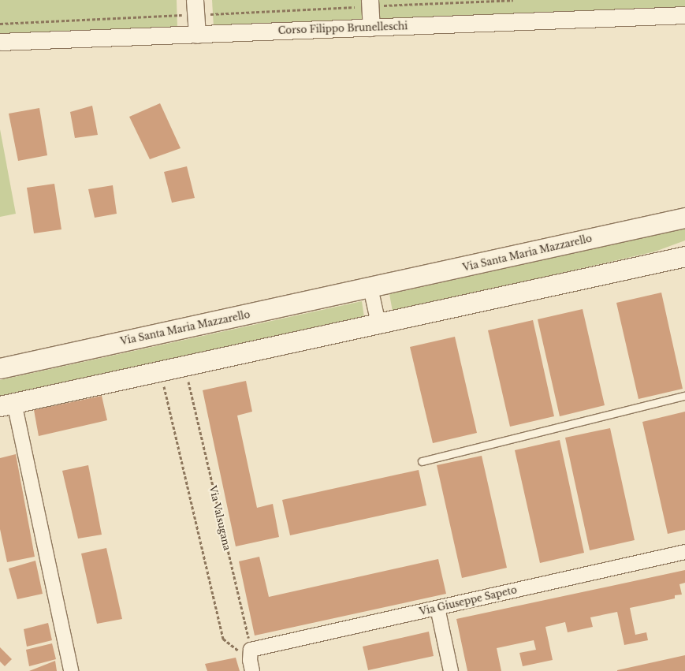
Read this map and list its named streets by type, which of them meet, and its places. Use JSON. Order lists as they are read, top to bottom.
{
  "streets": {
    "main road": ["Via Santa Maria Mazzarello"],
    "street": ["Corso Filippo Brunelleschi", "Via Giuseppe Sapeto"],
    "path": ["Via Valsugana"]
  },
  "crossings": [
    ["Via Valsugana", "Via Giuseppe Sapeto"]
  ]
}
